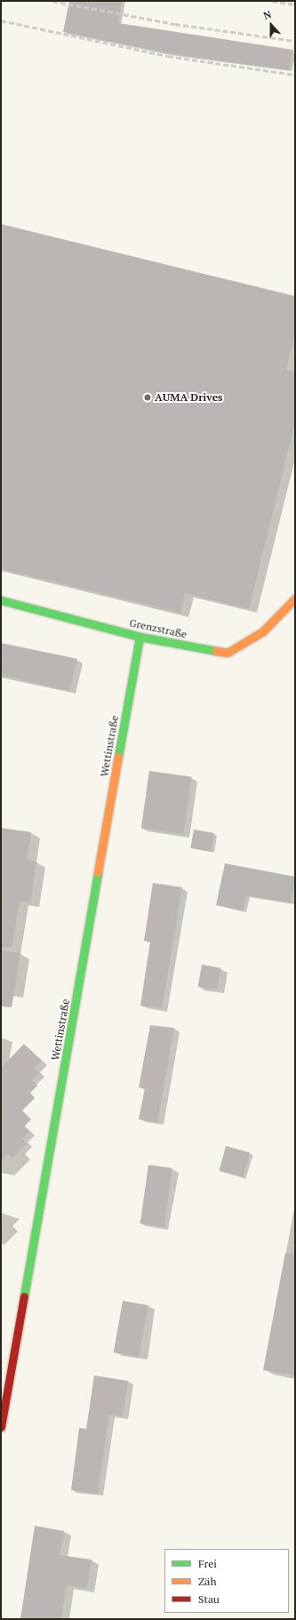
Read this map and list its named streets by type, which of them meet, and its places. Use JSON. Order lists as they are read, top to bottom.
{
  "streets": {
    "street": ["Grenzstraße", "Wettinstraße"]
  },
  "crossings": [
    ["Grenzstraße", "Wettinstraße"]
  ],
  "places": ["AUMA Drives"],
  "legend": ["Frei", "Zäh", "Stau"],
  "north": "top"
}
